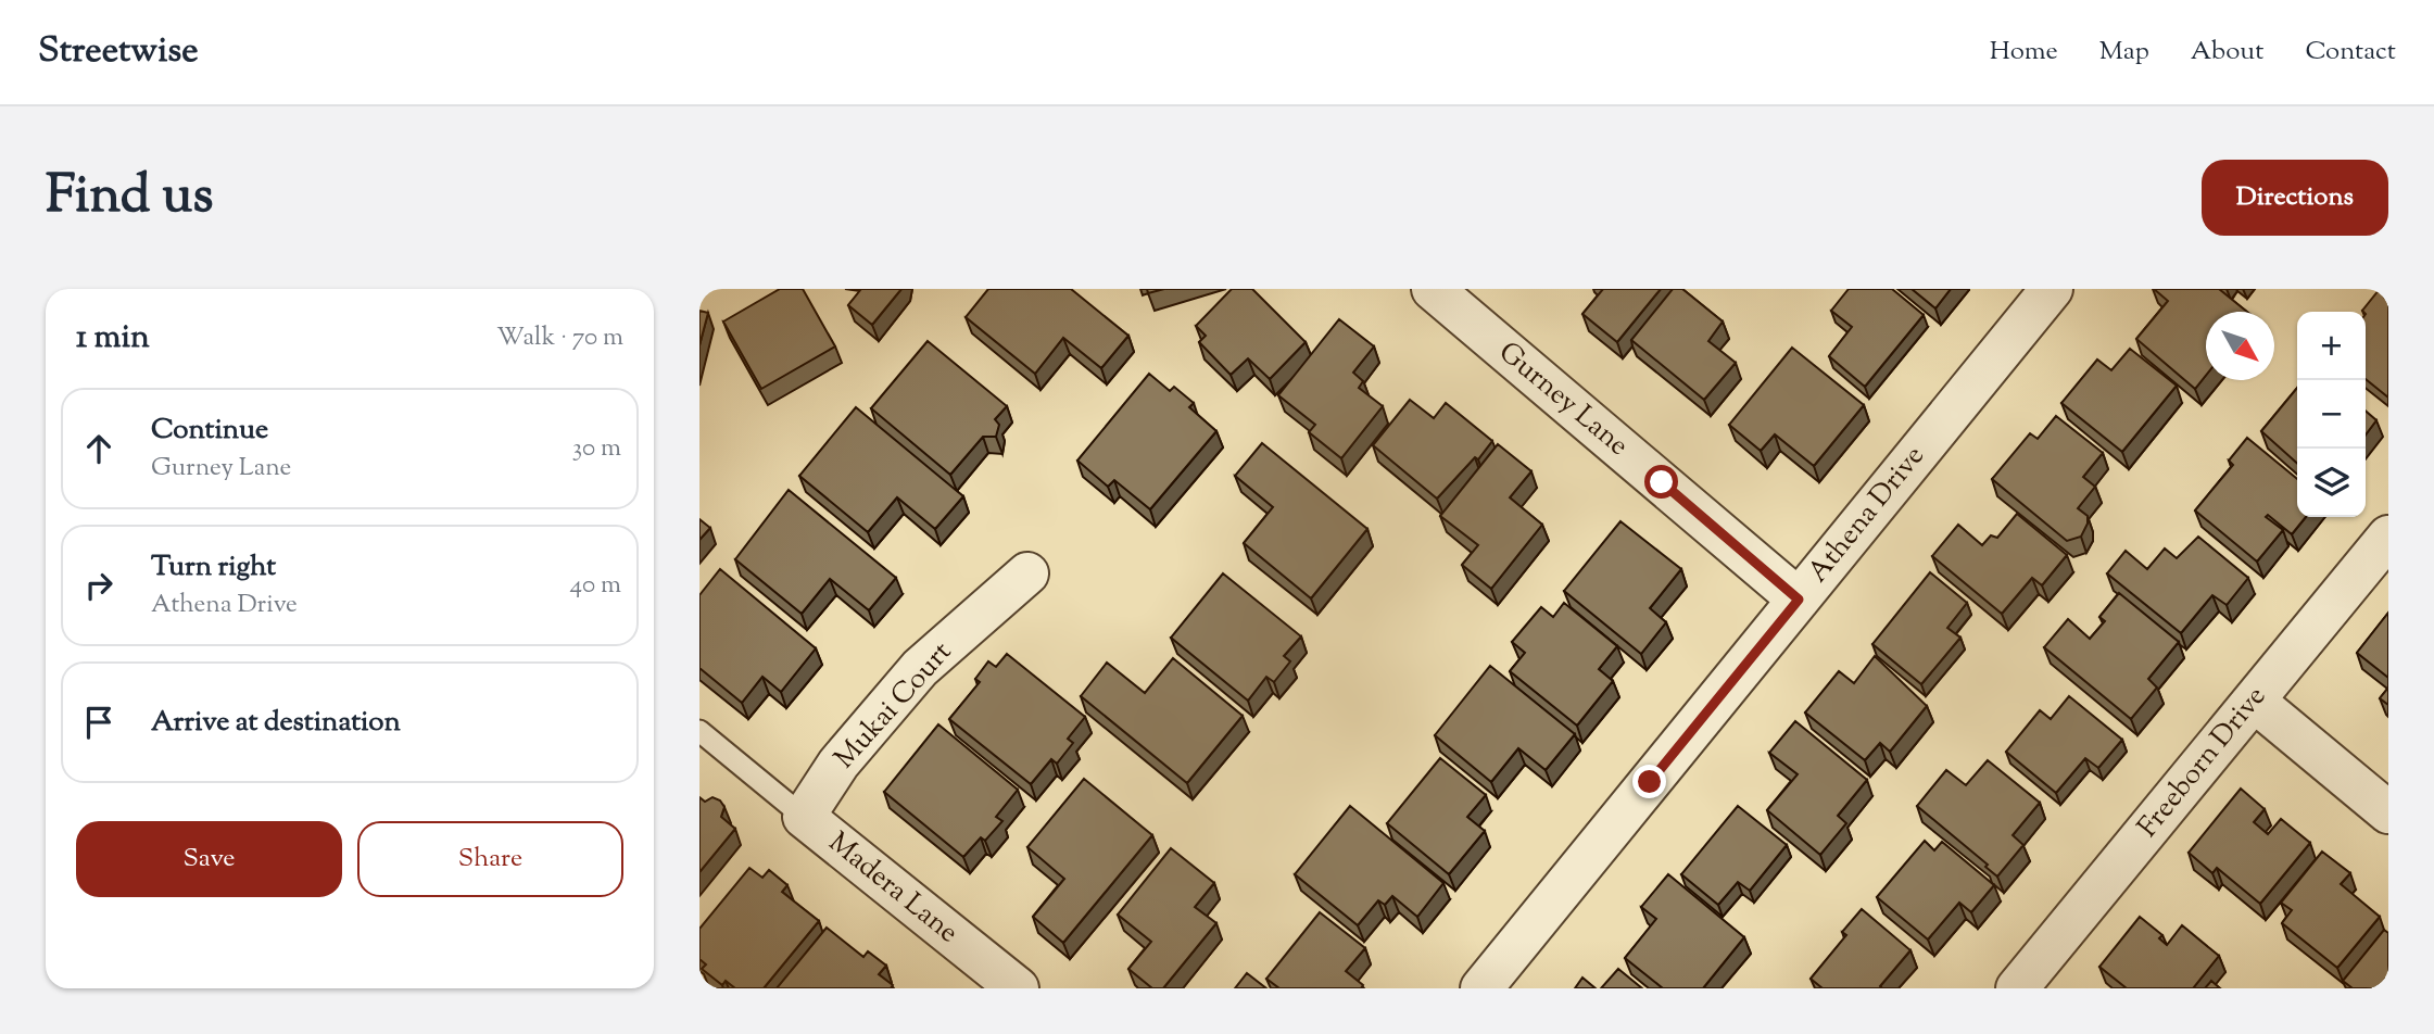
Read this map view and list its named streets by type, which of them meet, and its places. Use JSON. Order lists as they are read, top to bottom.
{
  "streets": {
    "street": [
      "Gurney Lane",
      "Athena Drive",
      "Mukai Court",
      "Freeborn Drive",
      "Madera Lane"
    ]
  },
  "crossings": [
    ["Gurney Lane", "Athena Drive"],
    ["Mukai Court", "Madera Lane"]
  ],
  "north": "bottom right",
  "page": {
    "header": "Streetwise",
    "nav": [
      "Home",
      "Map",
      "About",
      "Contact"
    ],
    "title": "Find us",
    "buttons": [
      "Directions",
      ["Save", "Share"]
    ],
    "heading": ["1 min", "Walk · 70 m"],
    "map_buttons": ["+", "−"],
    "list": [
      ["Continue", "Gurney Lane", "30 m"],
      ["Turn right", "Athena Drive", "40 m"],
      "Arrive at destination"
    ]
  }
}
